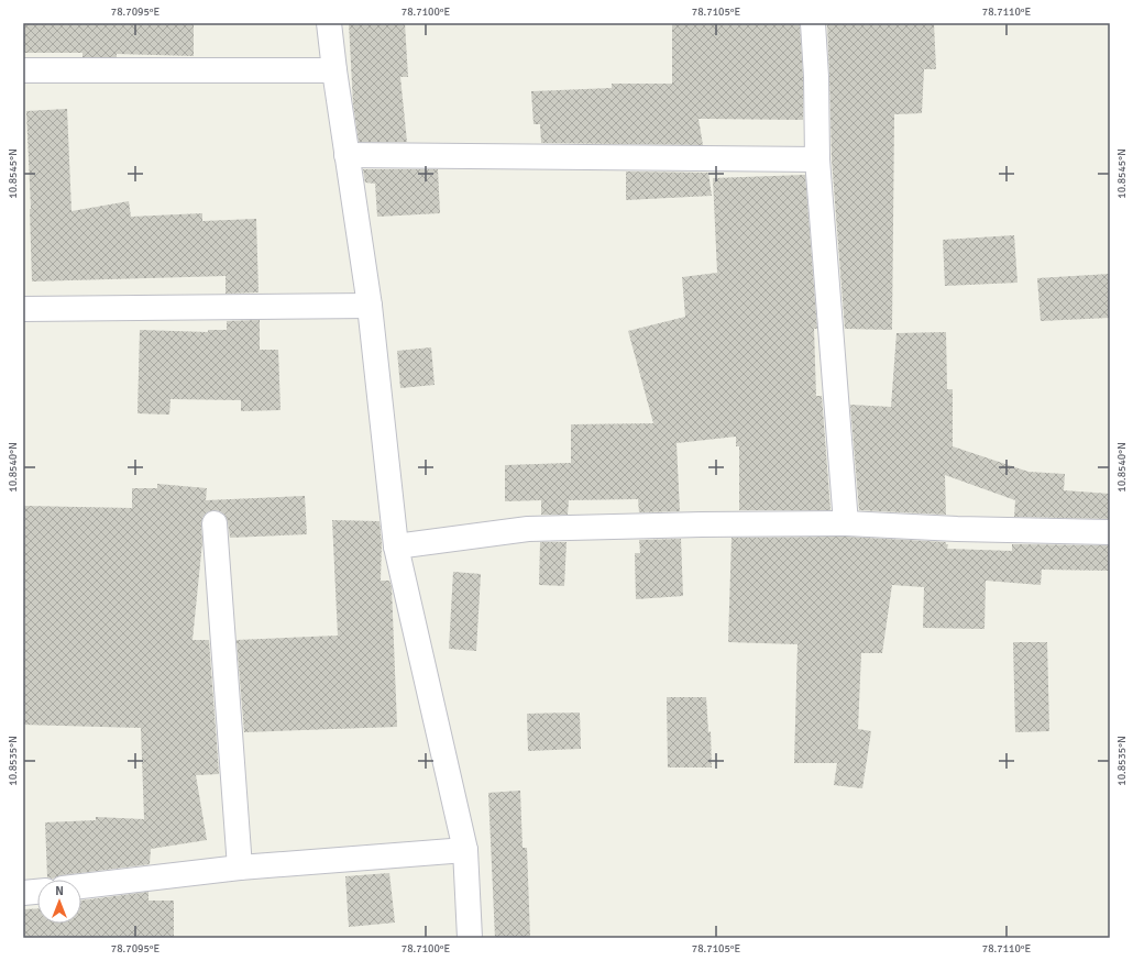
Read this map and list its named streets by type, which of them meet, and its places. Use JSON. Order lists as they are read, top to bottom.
{
  "north": "top",
  "coordinates": [
    "78.7095°E",
    "78.7100°E",
    "78.7105°E",
    "78.7110°E",
    "10.8545°N",
    "10.8540°N",
    "10.8535°N"
  ]
}
